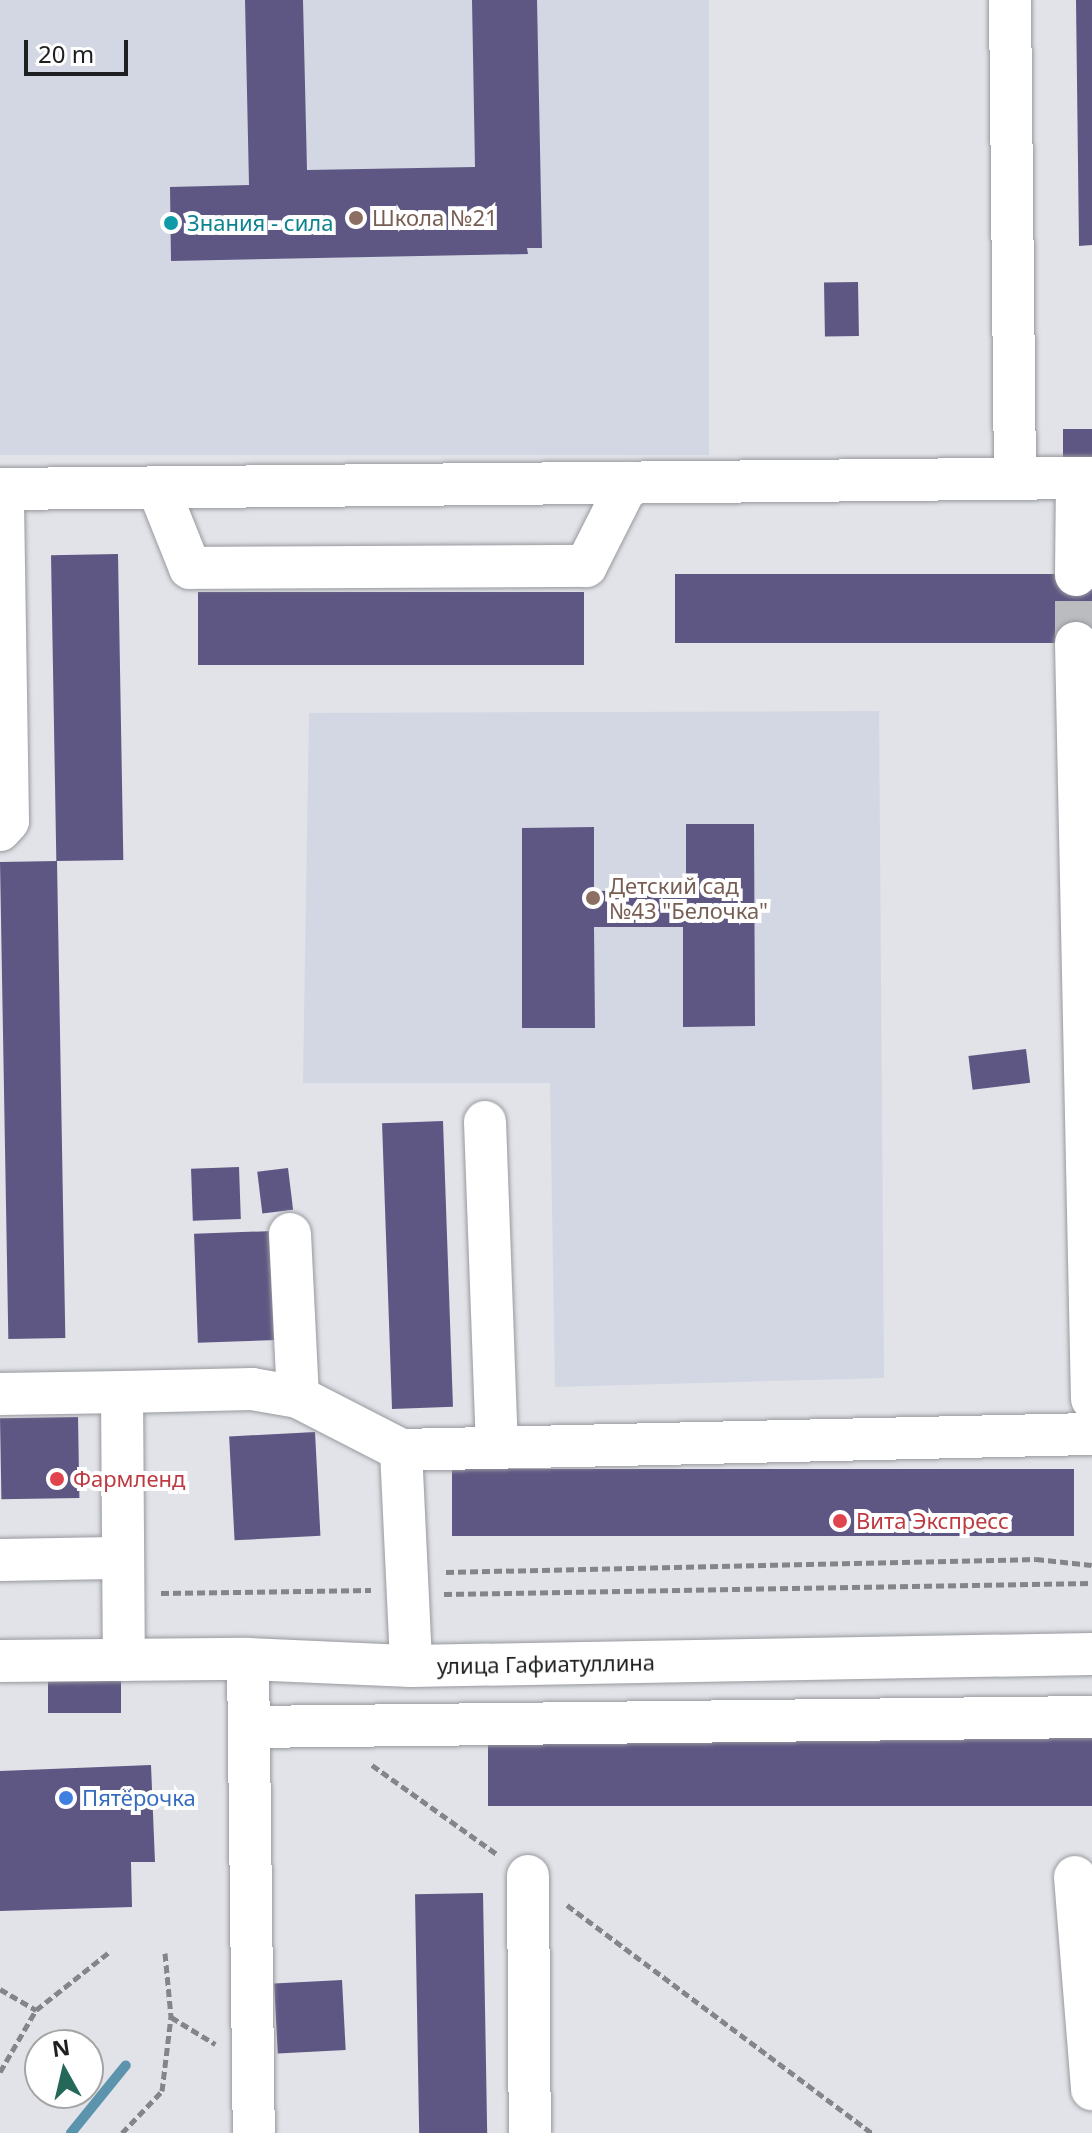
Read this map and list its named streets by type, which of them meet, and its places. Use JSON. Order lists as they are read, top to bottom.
{
  "streets": {
    "street": ["улица Гафиатуллина"]
  },
  "places": [
    "Школа №21",
    "Знания - сила",
    "Детский сад №43 \"Белочка\"",
    "Фармленд",
    "Вита Экспресс",
    "Пятёрочка"
  ],
  "scale_bar": "20 m",
  "north": "top"
}
